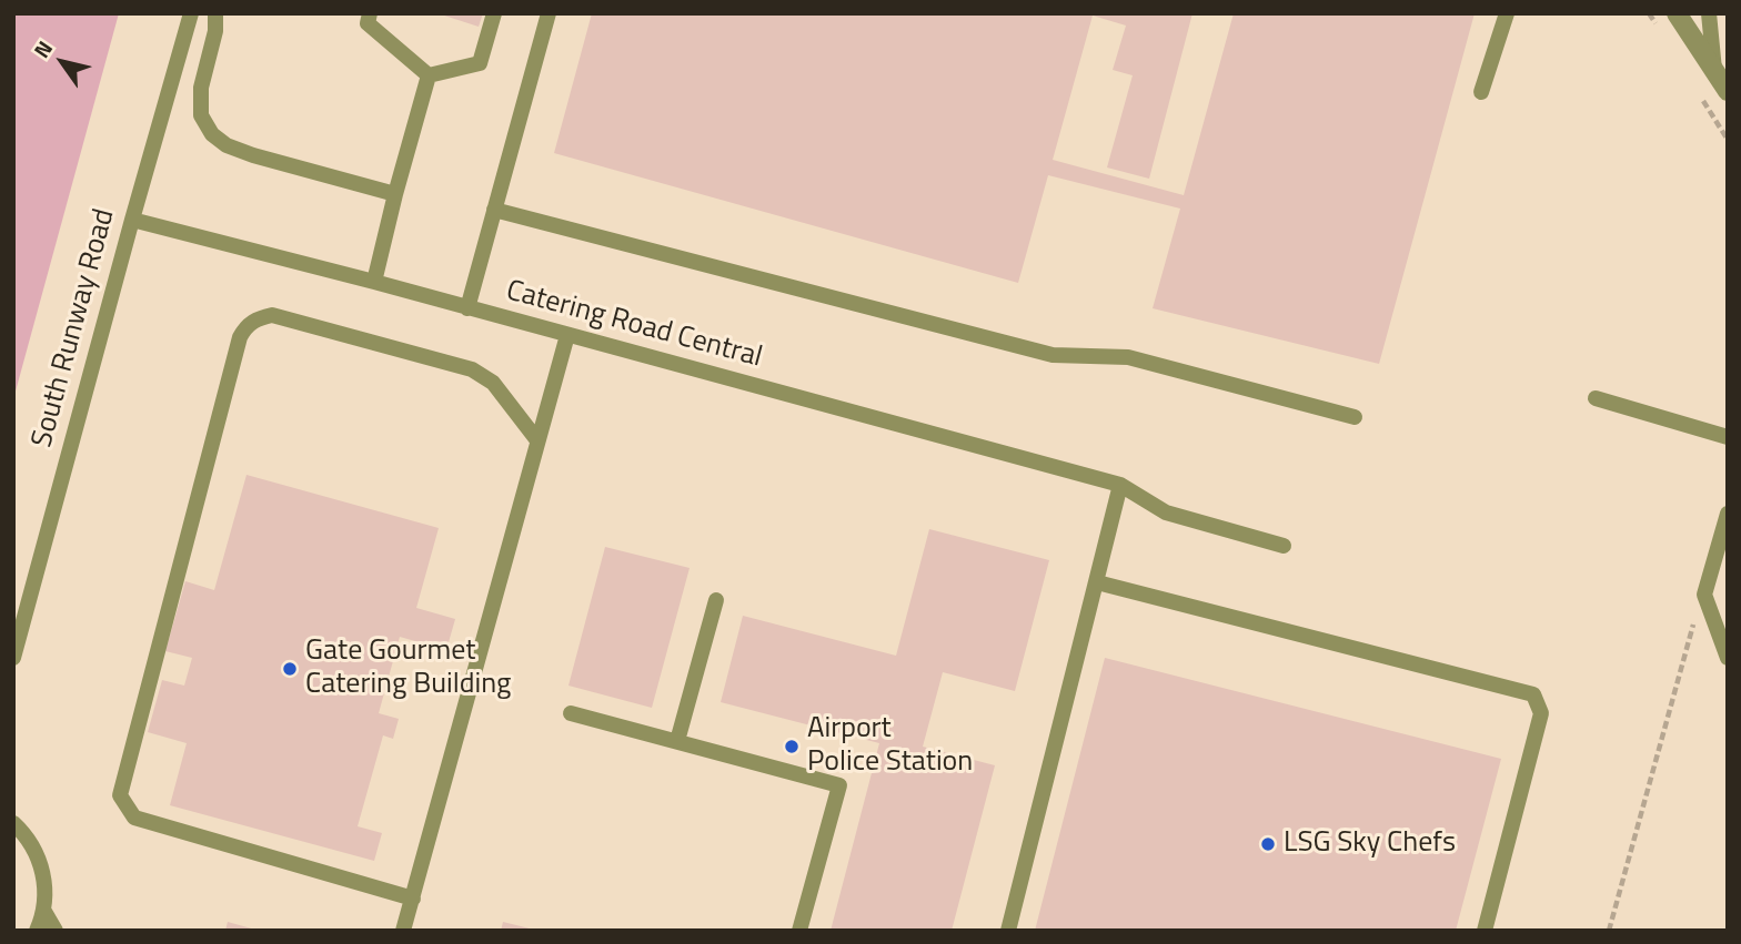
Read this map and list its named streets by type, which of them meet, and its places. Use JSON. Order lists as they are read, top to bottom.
{
  "streets": {
    "lane": ["Catering Road Central", "South Runway Road"]
  },
  "crossings": [
    ["Catering Road Central", "South Runway Road"]
  ],
  "places": ["Gate Gourmet Catering Building", "Airport Police Station", "LSG Sky Chefs"],
  "north": "top left"
}
